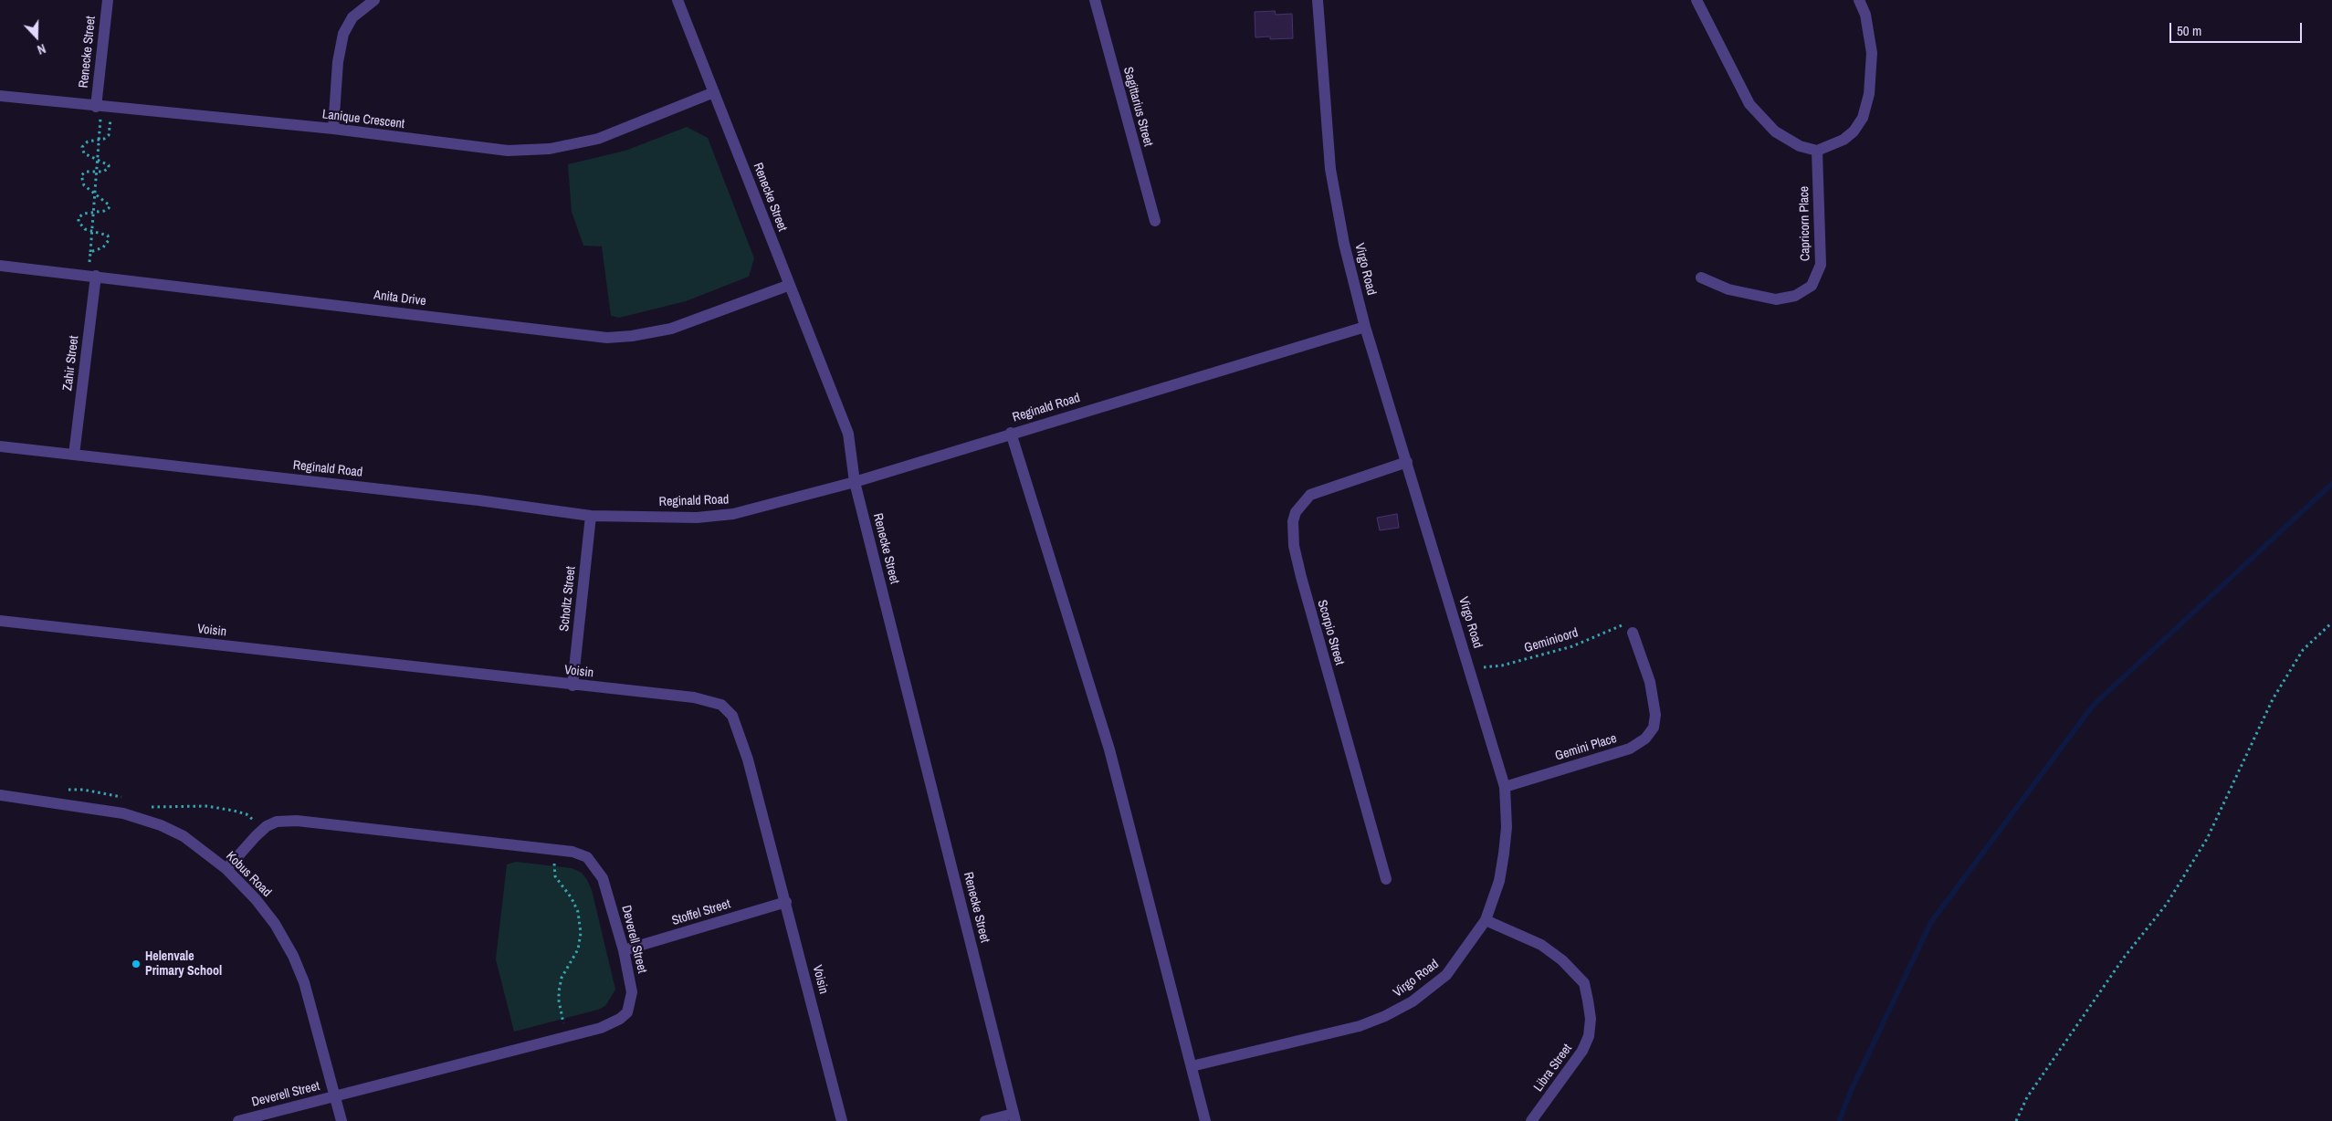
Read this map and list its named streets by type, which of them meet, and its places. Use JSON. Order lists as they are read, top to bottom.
{
  "streets": {
    "street": [
      "Renecke Street",
      "Sagittarius Street",
      "Lanique Crescent",
      "Capricorn Place",
      "Virgo Road",
      "Anita Drive",
      "Zahir Street",
      "Reginald Road",
      "Scholtz Street",
      "Voisin",
      "Scorpio Street",
      "Gemini Place",
      "Kobus Road",
      "Stoffel Street",
      "Deverell Street",
      "Libra Street"
    ],
    "path": ["Geminioord"]
  },
  "crossings": [
    ["Renecke Street", "Lanique Crescent"],
    ["Renecke Street", "Anita Drive"],
    ["Renecke Street", "Reginald Road"],
    ["Virgo Road", "Reginald Road"],
    ["Virgo Road", "Scorpio Street"],
    ["Virgo Road", "Geminioord"],
    ["Virgo Road", "Gemini Place"],
    ["Virgo Road", "Libra Street"],
    ["Anita Drive", "Zahir Street"],
    ["Zahir Street", "Reginald Road"],
    ["Reginald Road", "Scholtz Street"],
    ["Scholtz Street", "Voisin"],
    ["Voisin", "Stoffel Street"],
    ["Geminioord", "Gemini Place"],
    ["Kobus Road", "Deverell Street"],
    ["Stoffel Street", "Deverell Street"]
  ],
  "places": ["Helenvale Primary School"],
  "scale_bar": "50 m",
  "north": "bottom"
}
